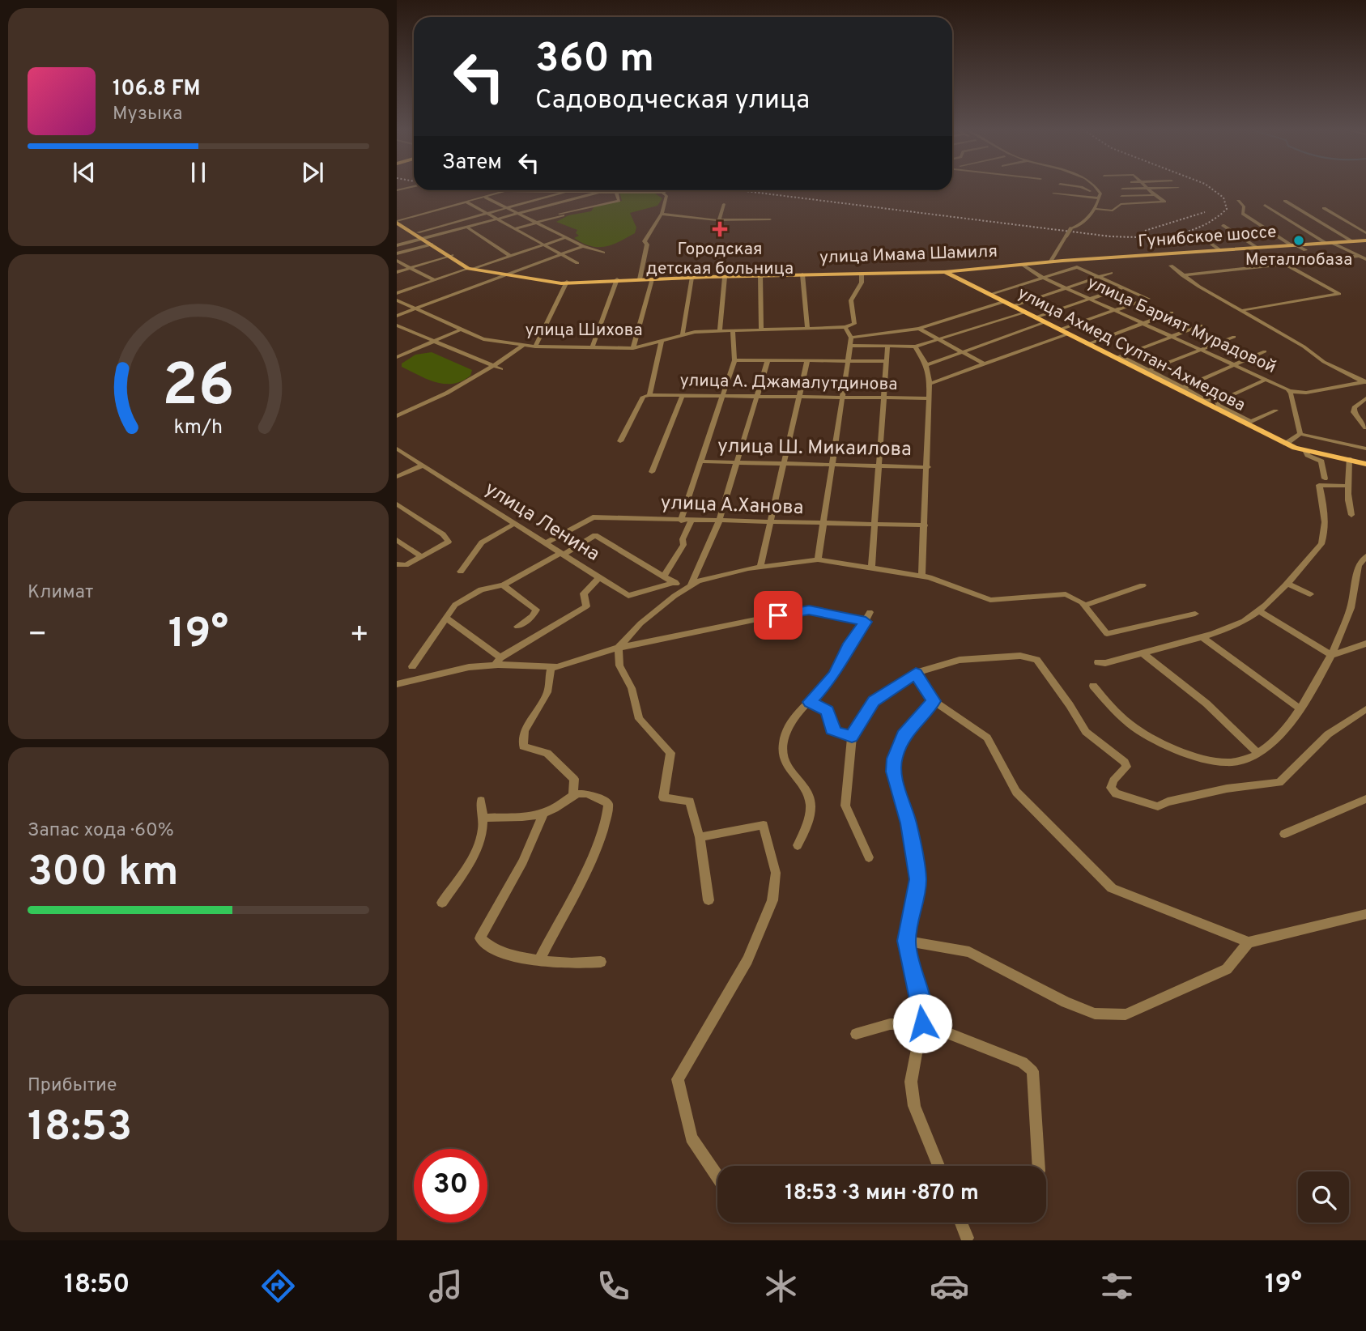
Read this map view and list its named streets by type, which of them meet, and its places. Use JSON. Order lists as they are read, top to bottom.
{
  "streets": {
    "main road": ["Гунибское шоссе", "улица Имама Шамиля", "улица Ахмед Султан-Ахмедова"],
    "street": [
      "улица Барият Мурадовой",
      "улица Шихова",
      "улица А. Джамалутдинова",
      "улица Ш. Микаилова",
      "улица А.Ханова",
      "улица Ленина"
    ]
  },
  "crossings": [
    ["Гунибское шоссе", "улица Имама Шамиля"],
    ["улица Имама Шамиля", "улица Барият Мурадовой"],
    ["улица Имама Шамиля", "улица Ахмед Султан-Ахмедова"],
    ["улица А.Ханова", "улица Ленина"]
  ],
  "places": {
    "health": ["Городская детская больница"],
    "other": ["Металлобаза"]
  },
  "page": {
    "turn": ["360 m", "Садоводческая улица"],
    "song": ["106.8 FM", "Музыка"],
    "then": "Затем",
    "tile": [
      "Климат",
      ["Запас хода · 60%", "300 km"],
      ["Прибытие", "18:53"]
    ],
    "heat": ["−", "19°", "+"],
    "limit": "30",
    "trip": "18:53 · 3 мин · 870 m",
    "tabs": ["18:50", "19°"],
    "gauge": ["26", "km/h"]
  }
}
